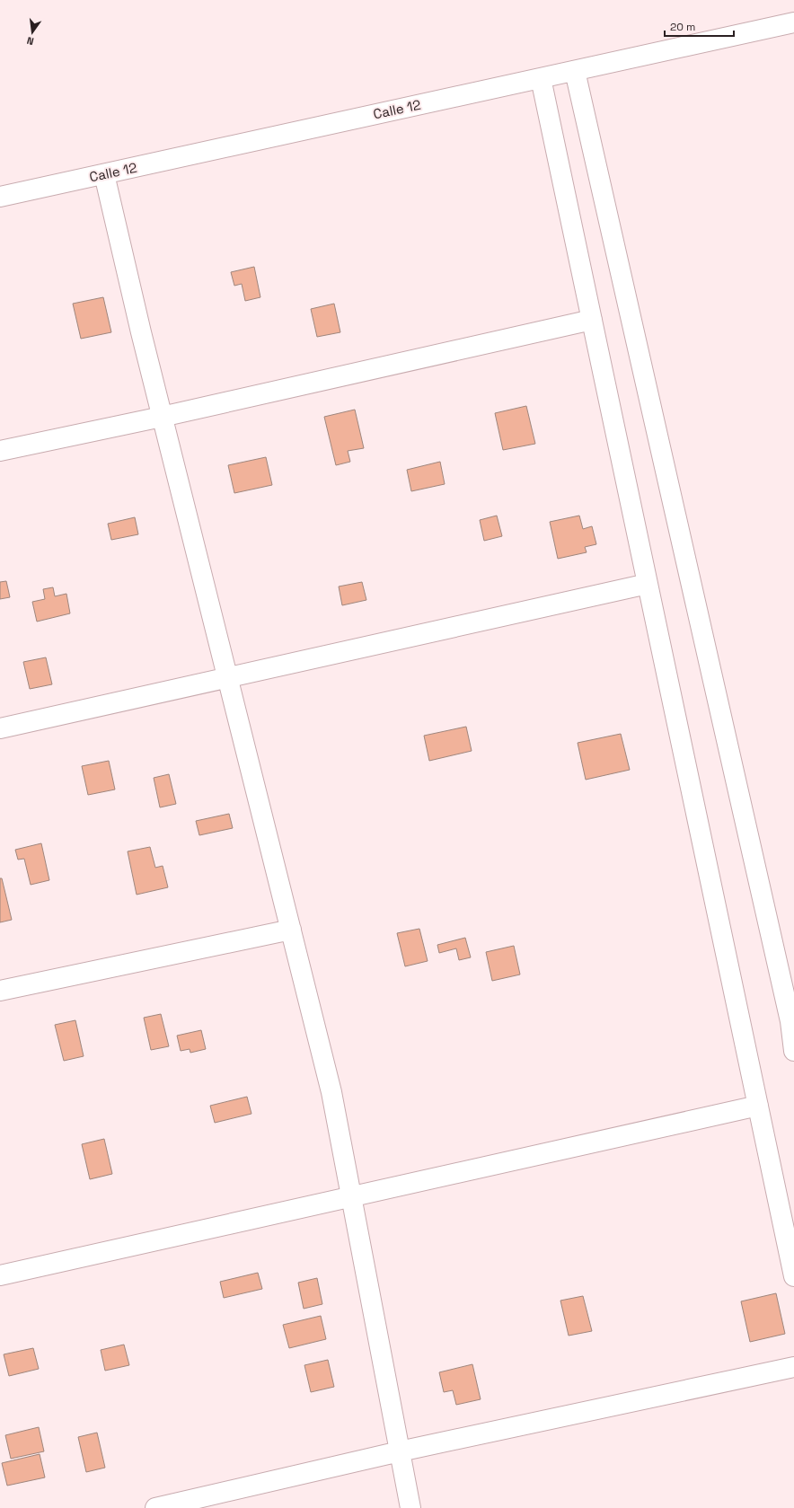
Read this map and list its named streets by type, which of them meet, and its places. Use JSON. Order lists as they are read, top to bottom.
{
  "streets": {
    "street": ["Calle 12"]
  },
  "scale_bar": "20 m",
  "north": "bottom"
}
